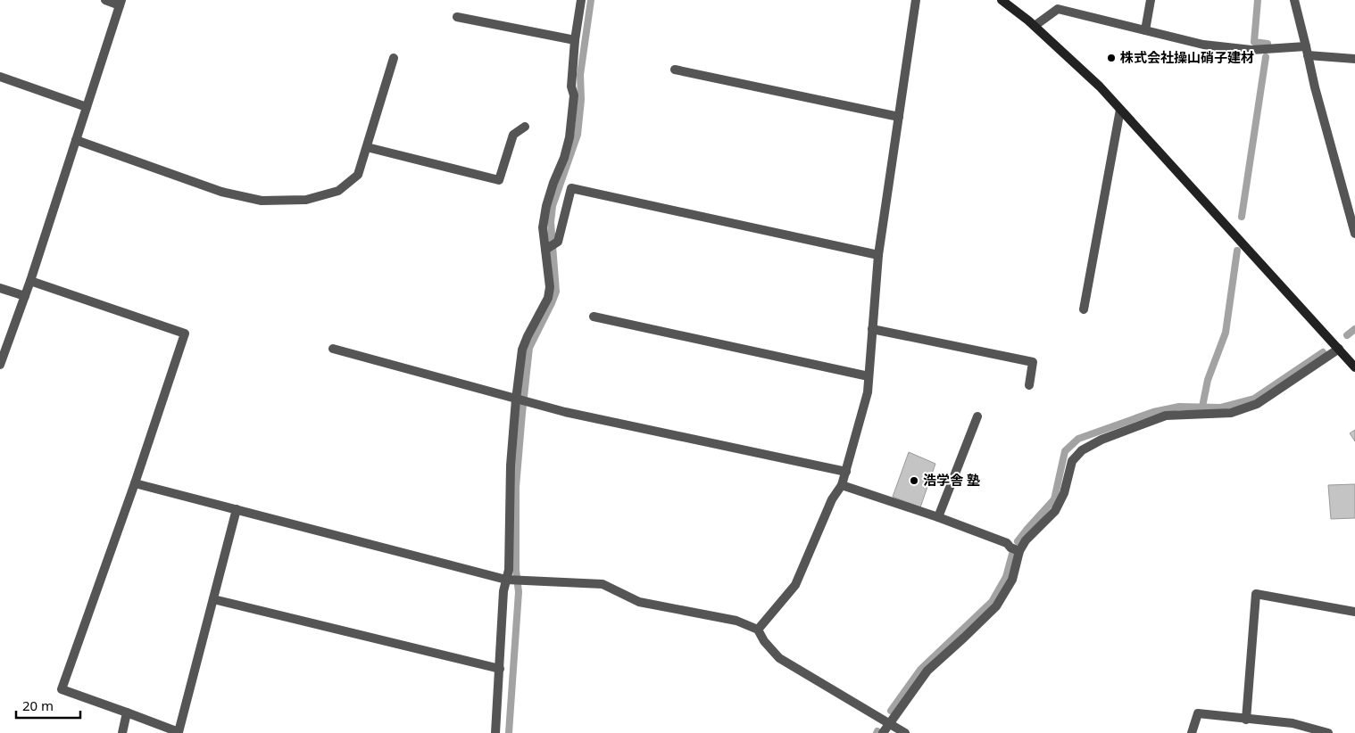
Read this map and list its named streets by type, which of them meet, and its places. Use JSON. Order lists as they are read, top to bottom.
{
  "places": ["株式会社操山硝子建材", "浩学舎 塾"],
  "scale_bar": "20 m"
}
